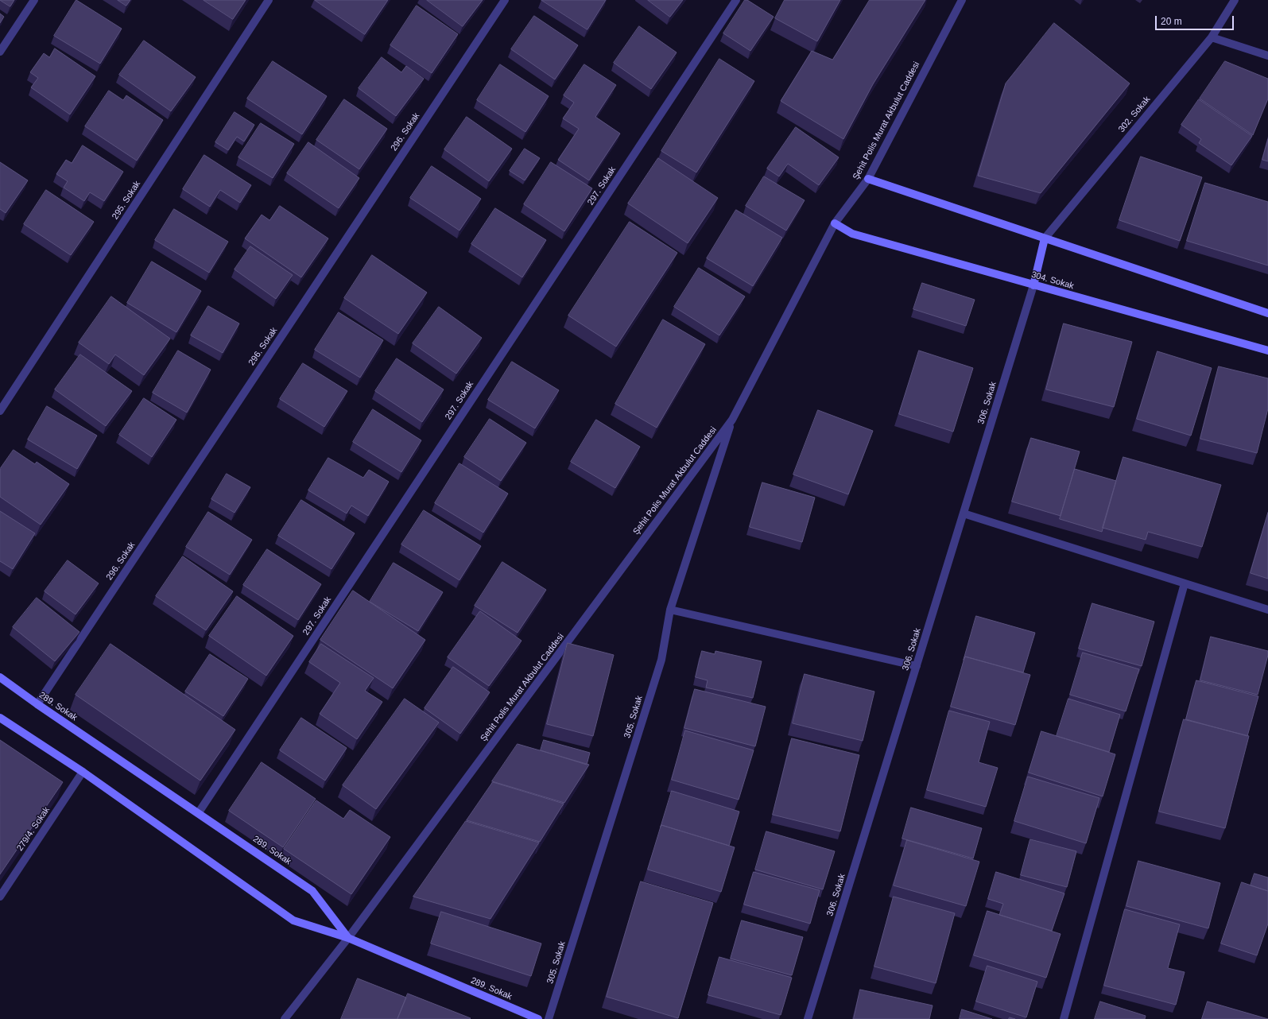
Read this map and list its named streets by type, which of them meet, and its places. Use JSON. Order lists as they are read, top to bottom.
{
  "streets": {
    "street": [
      "302. Sokak",
      "Şehit Polis Murat Akbulut Caddesi",
      "296. Sokak",
      "297. Sokak",
      "295. Sokak",
      "304. Sokak",
      "306. Sokak",
      "289. Sokak",
      "305. Sokak",
      "279/4. Sokak"
    ]
  },
  "crossings": [
    ["Şehit Polis Murat Akbulut Caddesi", "304. Sokak"],
    ["Şehit Polis Murat Akbulut Caddesi", "289. Sokak"],
    ["Şehit Polis Murat Akbulut Caddesi", "305. Sokak"],
    ["296. Sokak", "289. Sokak"],
    ["297. Sokak", "289. Sokak"],
    ["304. Sokak", "306. Sokak"]
  ],
  "scale_bar": "20 m"
}
